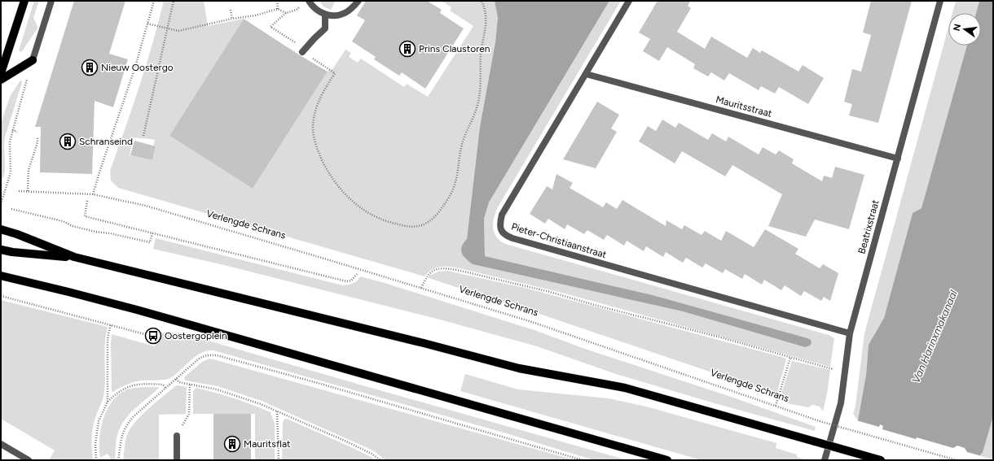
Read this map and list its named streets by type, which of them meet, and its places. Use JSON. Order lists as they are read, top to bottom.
{
  "streets": {
    "street": ["Mauritsstraat", "Beatrixstraat", "Pieter-Christiaanstraat"],
    "path": ["Verlengde Schrans"]
  },
  "crossings": [
    ["Mauritsstraat", "Beatrixstraat"],
    ["Mauritsstraat", "Pieter-Christiaanstraat"],
    ["Beatrixstraat", "Pieter-Christiaanstraat"]
  ],
  "water": ["Van Harinxmakanaal"],
  "places": {
    "building": [
      "Prins Claustoren",
      "Nieuw Oostergo",
      "Schranseind",
      "Mauritsflat"
    ],
    "bus stop": ["Oostergoplein"]
  },
  "north": "left"
}
